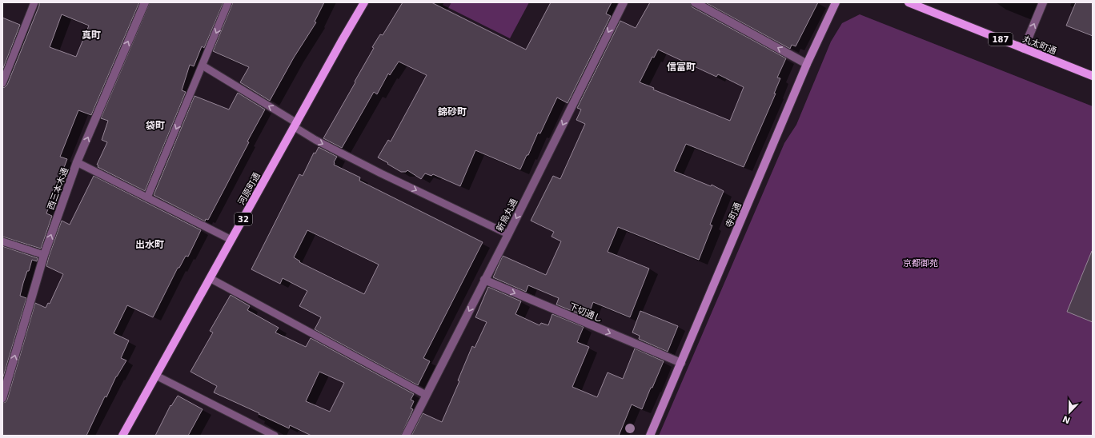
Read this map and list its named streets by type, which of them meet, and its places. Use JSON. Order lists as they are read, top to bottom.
{
  "streets": {
    "main road": [
      "187",
      "丸太町通",
      "河原町通",
      "32"
    ],
    "street": [
      "西三本木通",
      "新烏丸通",
      "寺町通",
      "下切通し"
    ]
  },
  "crossings": [
    ["新烏丸通", "下切通し"],
    ["寺町通", "下切通し"]
  ],
  "one_way": ["西三本木通", "新烏丸通", "下切通し"],
  "districts": [
    "真町",
    "信富町",
    "錦砂町",
    "袋町",
    "出水町"
  ],
  "parks": ["京都御苑"],
  "north": "bottom"
}
